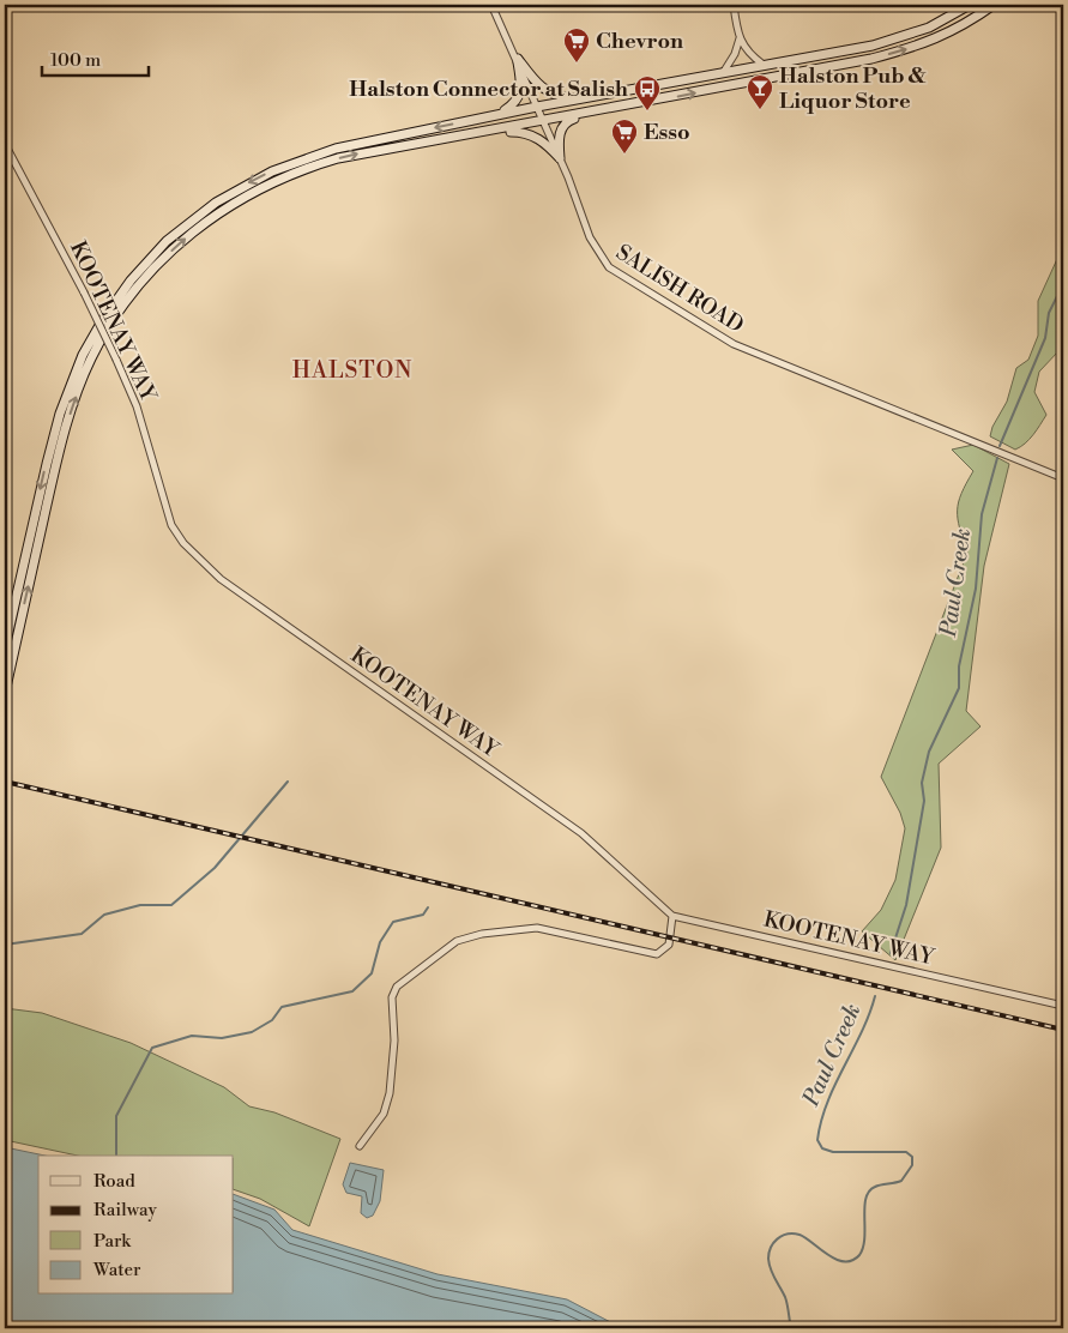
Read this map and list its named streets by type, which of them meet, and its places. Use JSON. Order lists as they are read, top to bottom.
{
  "streets": {
    "street": ["SALISH ROAD", "KOOTENAY WAY"]
  },
  "districts": ["HALSTON"],
  "water": ["Paul Creek"],
  "places": {
    "supermarket": ["Chevron", "Esso"],
    "bar": ["Halston Pub & Liquor Store"],
    "bus stop": ["Halston Connector at Salish"]
  },
  "legend": [
    "Road",
    "Railway",
    "Park",
    "Water"
  ],
  "scale_bar": "100 m"
}
